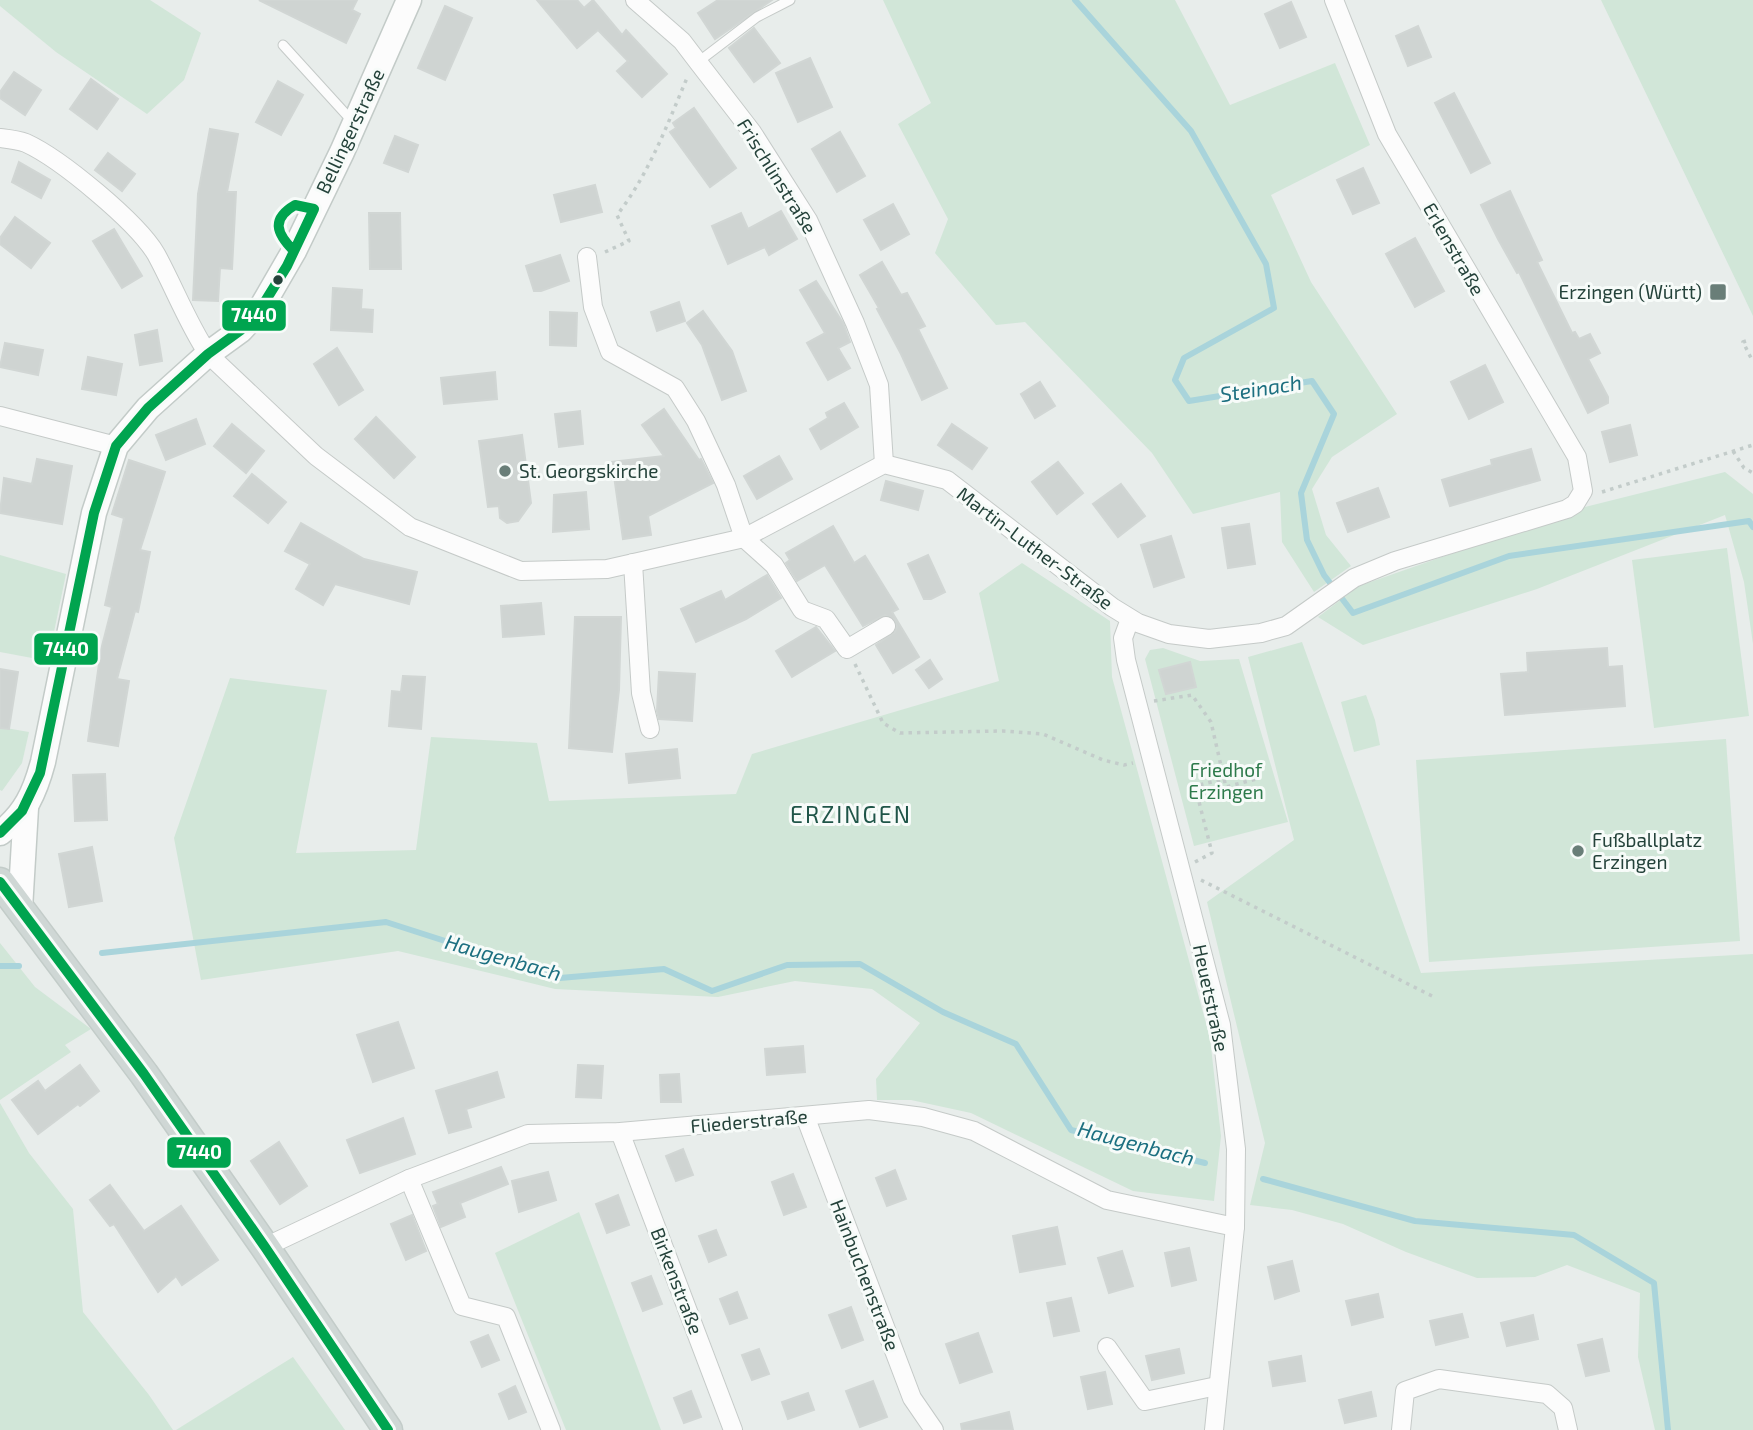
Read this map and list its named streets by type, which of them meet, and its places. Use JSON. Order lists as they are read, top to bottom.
{
  "streets": {
    "street": [
      "Bellingerstraße",
      "Frischlinstraße",
      "Erlenstraße",
      "Martin-Luther-Straße",
      "Heuetstraße",
      "Fliederstraße",
      "Hainbuchenstraße",
      "Birkenstraße"
    ]
  },
  "crossings": [
    ["Frischlinstraße", "Martin-Luther-Straße"],
    ["Erlenstraße", "Martin-Luther-Straße"],
    ["Martin-Luther-Straße", "Heuetstraße"],
    ["Heuetstraße", "Fliederstraße"],
    ["Fliederstraße", "Hainbuchenstraße"],
    ["Fliederstraße", "Birkenstraße"]
  ],
  "districts": ["ERZINGEN"],
  "water": ["Steinach", "Haugenbach"],
  "parks": ["Friedhof Erzingen"],
  "places": {
    "transit": ["Erzingen (Württ)"],
    "other": ["St. Georgskirche", "Fußballplatz Erzingen"]
  },
  "lines": ["transit line 7440"]
}
